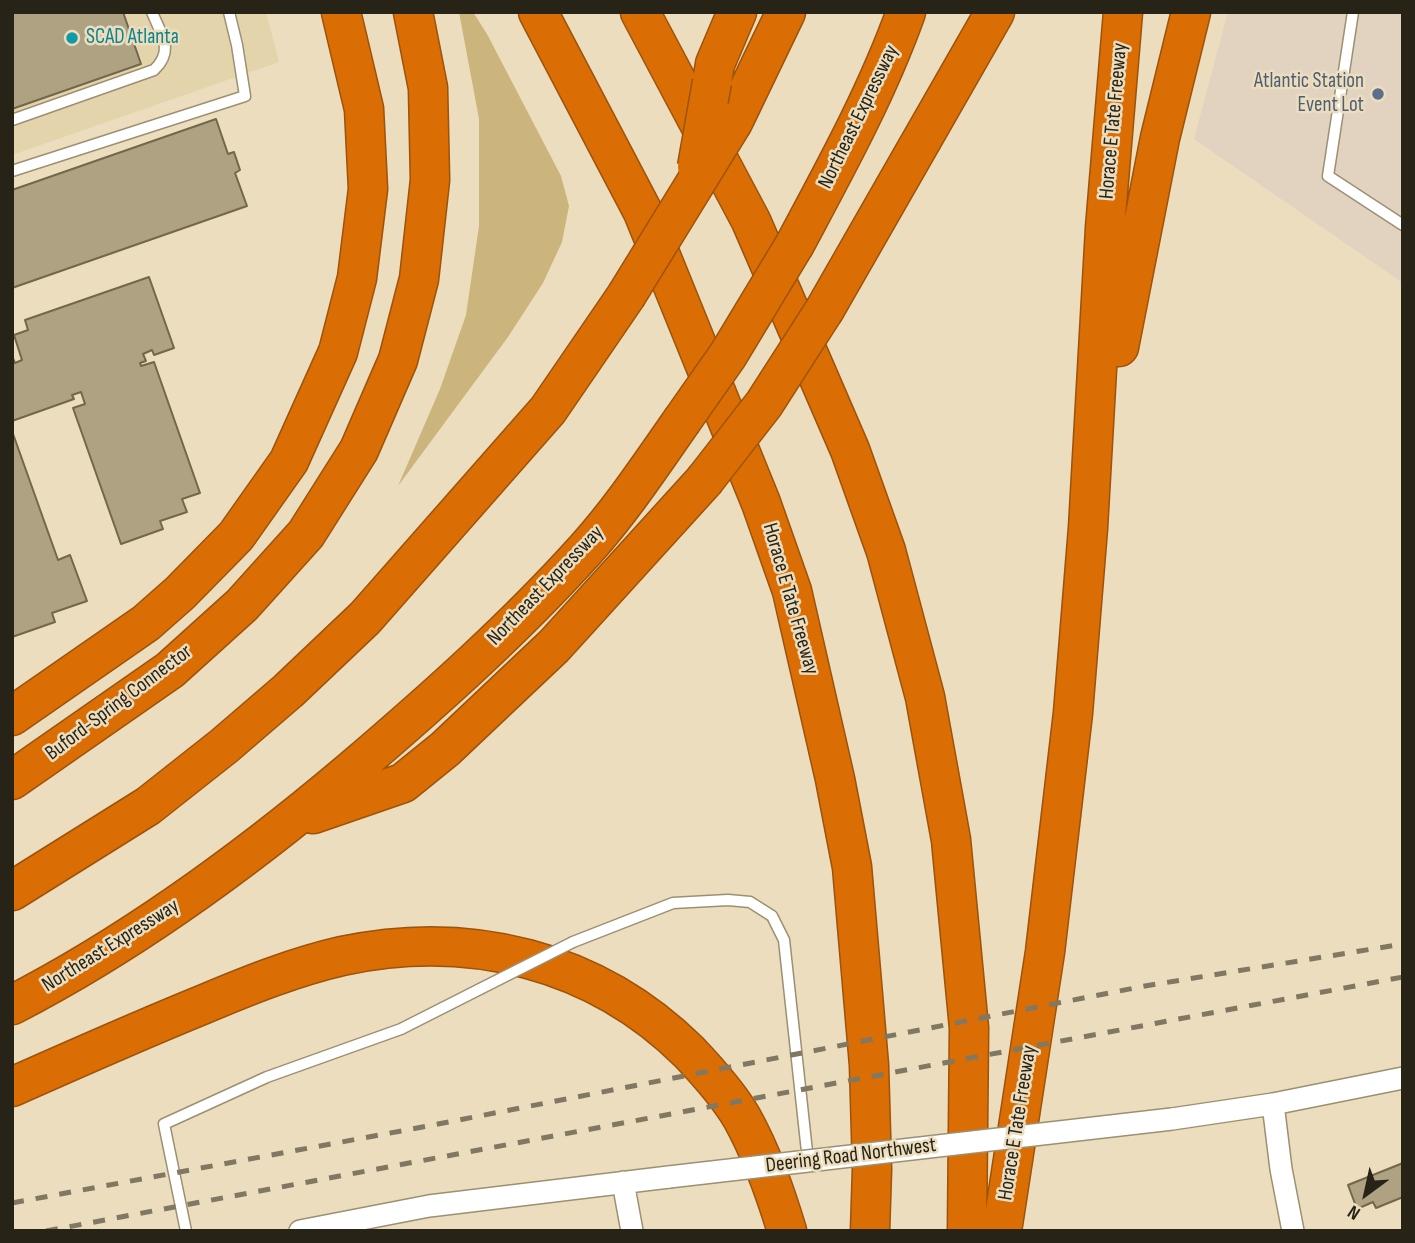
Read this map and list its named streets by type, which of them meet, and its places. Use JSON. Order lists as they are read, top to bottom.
{
  "streets": {
    "highway": ["Northeast Expressway", "Horace E Tate Freeway", "Buford-Spring Connector"],
    "street": ["Deering Road Northwest"]
  },
  "places": ["SCAD Atlanta", "Atlantic Station Event Lot"],
  "north": "bottom left"
}
